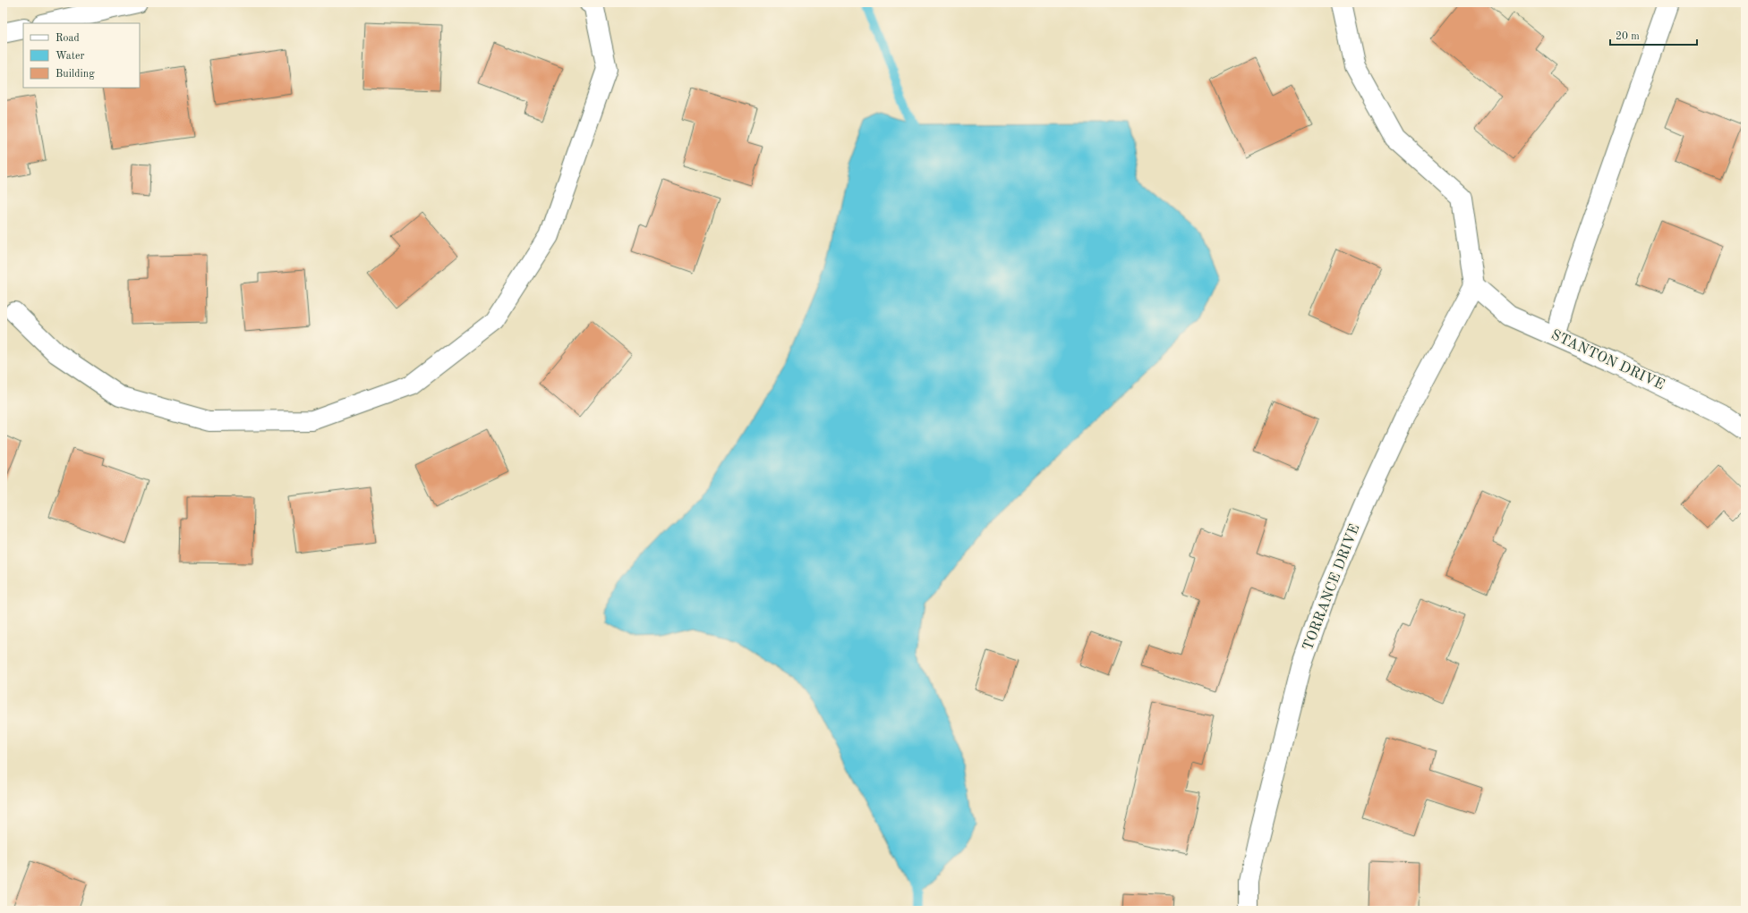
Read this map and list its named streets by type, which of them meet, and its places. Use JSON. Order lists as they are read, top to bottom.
{
  "streets": {
    "street": ["STANTON DRIVE", "TORRANCE DRIVE"]
  },
  "crossings": [
    ["STANTON DRIVE", "TORRANCE DRIVE"]
  ],
  "legend": ["Road", "Water", "Building"],
  "scale_bar": "20 m"
}
